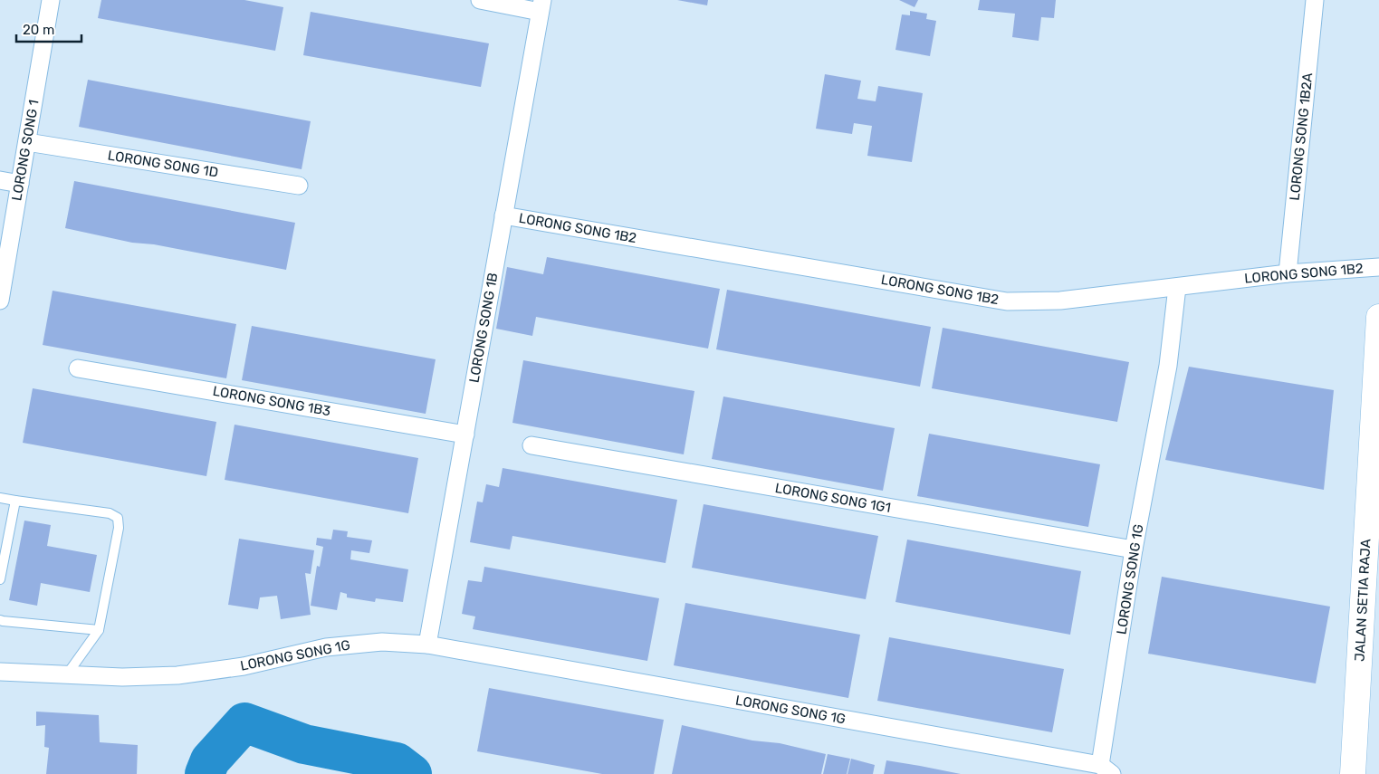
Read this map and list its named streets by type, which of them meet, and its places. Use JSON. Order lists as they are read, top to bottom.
{
  "streets": {
    "main road": ["JALAN SETIA RAJA"],
    "street": [
      "LORONG SONG 1B2A",
      "LORONG SONG 1",
      "LORONG SONG 1D",
      "LORONG SONG 1B2",
      "LORONG SONG 1B",
      "LORONG SONG 1B3",
      "LORONG SONG 1G1",
      "LORONG SONG 1G"
    ]
  },
  "crossings": [
    ["LORONG SONG 1B2A", "LORONG SONG 1B2"],
    ["LORONG SONG 1", "LORONG SONG 1D"],
    ["LORONG SONG 1B2", "LORONG SONG 1B"],
    ["LORONG SONG 1B2", "LORONG SONG 1G"],
    ["LORONG SONG 1B", "LORONG SONG 1B3"],
    ["LORONG SONG 1B", "LORONG SONG 1G"],
    ["LORONG SONG 1G1", "LORONG SONG 1G"]
  ],
  "scale_bar": "20 m"
}
